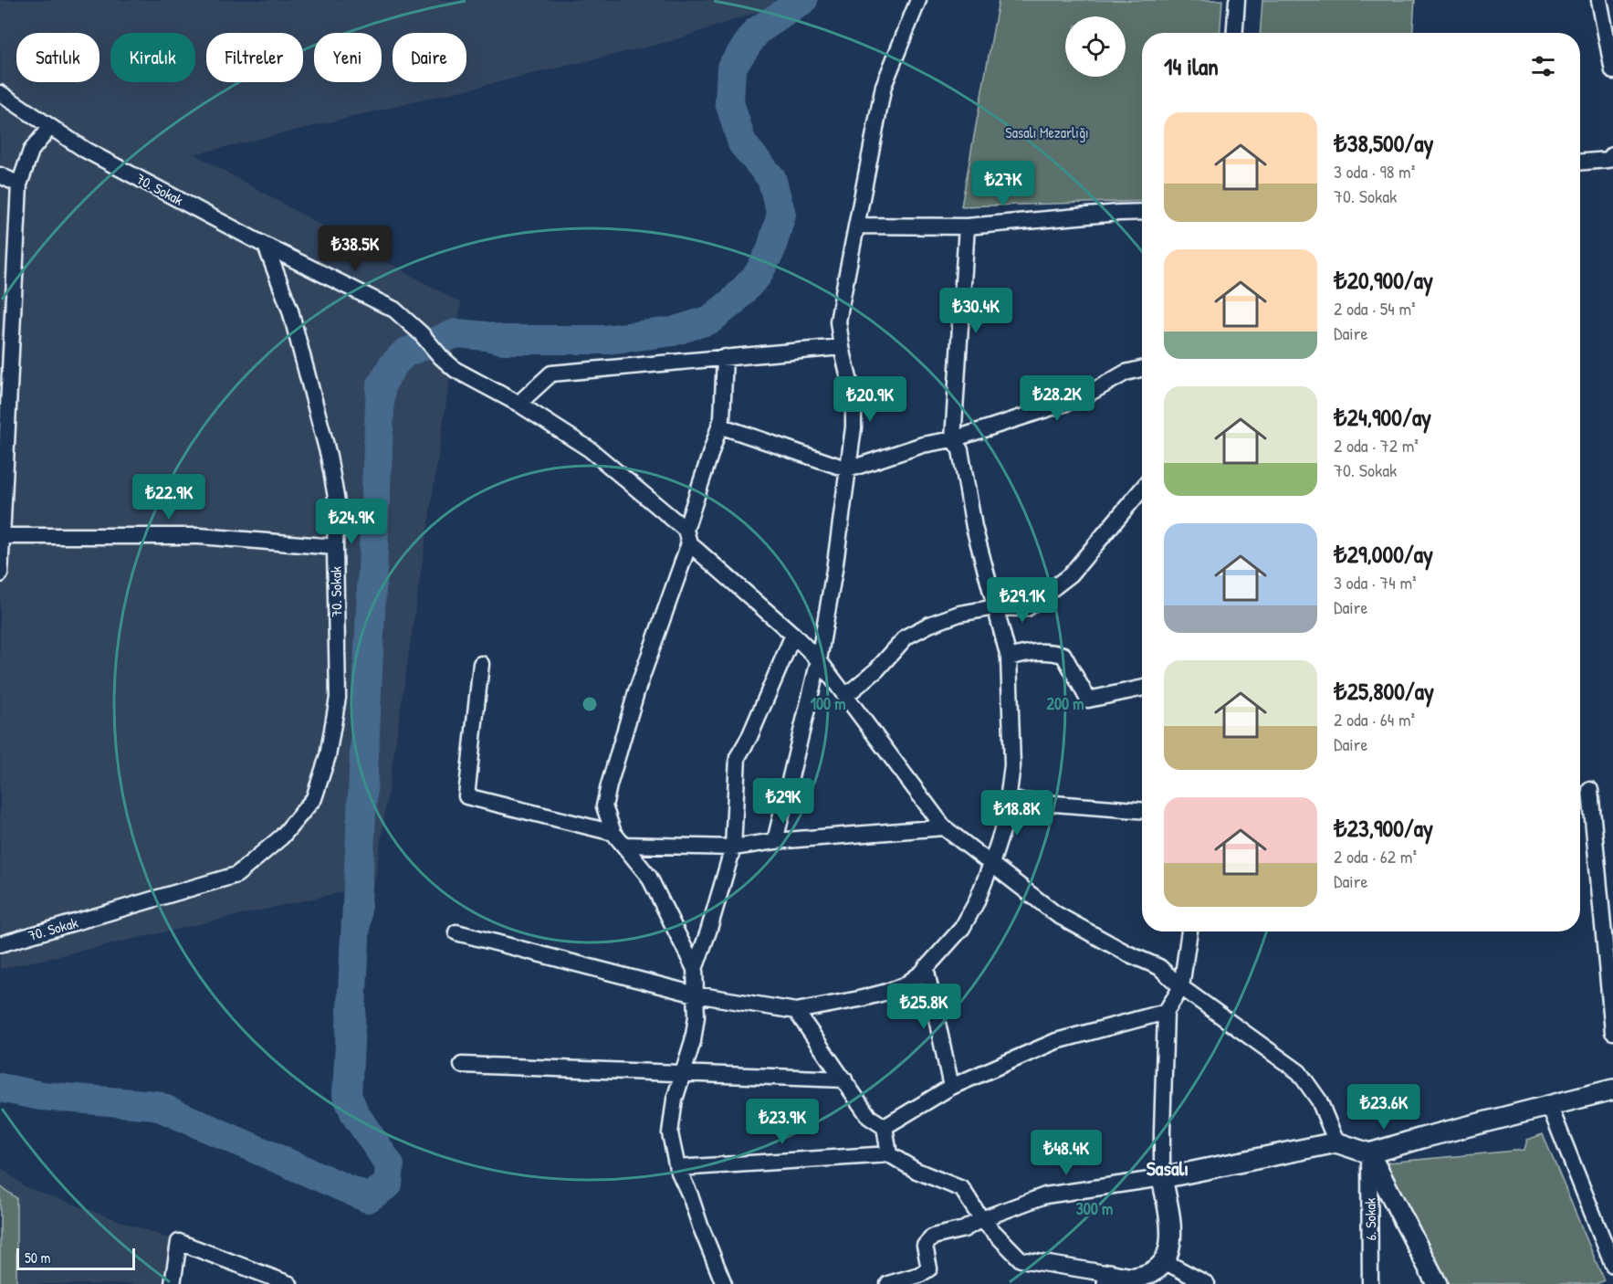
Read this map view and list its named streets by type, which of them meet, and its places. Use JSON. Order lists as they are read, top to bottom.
{
  "streets": {
    "street": ["70. Sokak", "6. Sokak"]
  },
  "districts": ["Sasalı"],
  "parks": ["Sasalı Mezarlığı"],
  "scale_bar": "50 m",
  "page": {
    "chip": [
      "Satılık",
      "Kiralık",
      "Filtreler",
      "Yeni",
      "Daire"
    ],
    "heading": "14 ilan",
    "list": [
      {
        "name": "₺38,500/ay",
        "note": "3 oda · 98 m² · 70. Sokak"
      },
      {
        "name": "₺20,900/ay",
        "note": "2 oda · 54 m² · Daire"
      },
      {
        "name": "₺24,900/ay",
        "note": "2 oda · 72 m² · 70. Sokak"
      },
      {
        "name": "₺29,000/ay",
        "note": "3 oda · 74 m² · Daire"
      },
      {
        "name": "₺25,800/ay",
        "note": "2 oda · 64 m² · Daire"
      },
      {
        "name": "₺23,900/ay",
        "note": "2 oda · 62 m² · Daire"
      }
    ],
    "price": [
      "₺27K",
      "₺38.5K",
      "₺30.4K",
      "₺28.2K",
      "₺20.9K",
      "₺22.9K",
      "₺24.9K",
      "₺29.1K",
      "₺29K",
      "₺18.8K",
      "₺25.8K",
      "₺23.6K",
      "₺23.9K",
      "₺48.4K"
    ],
    "scale": "50 m"
  },
  "rings": ["100 m", "200 m", "300 m"]
}
